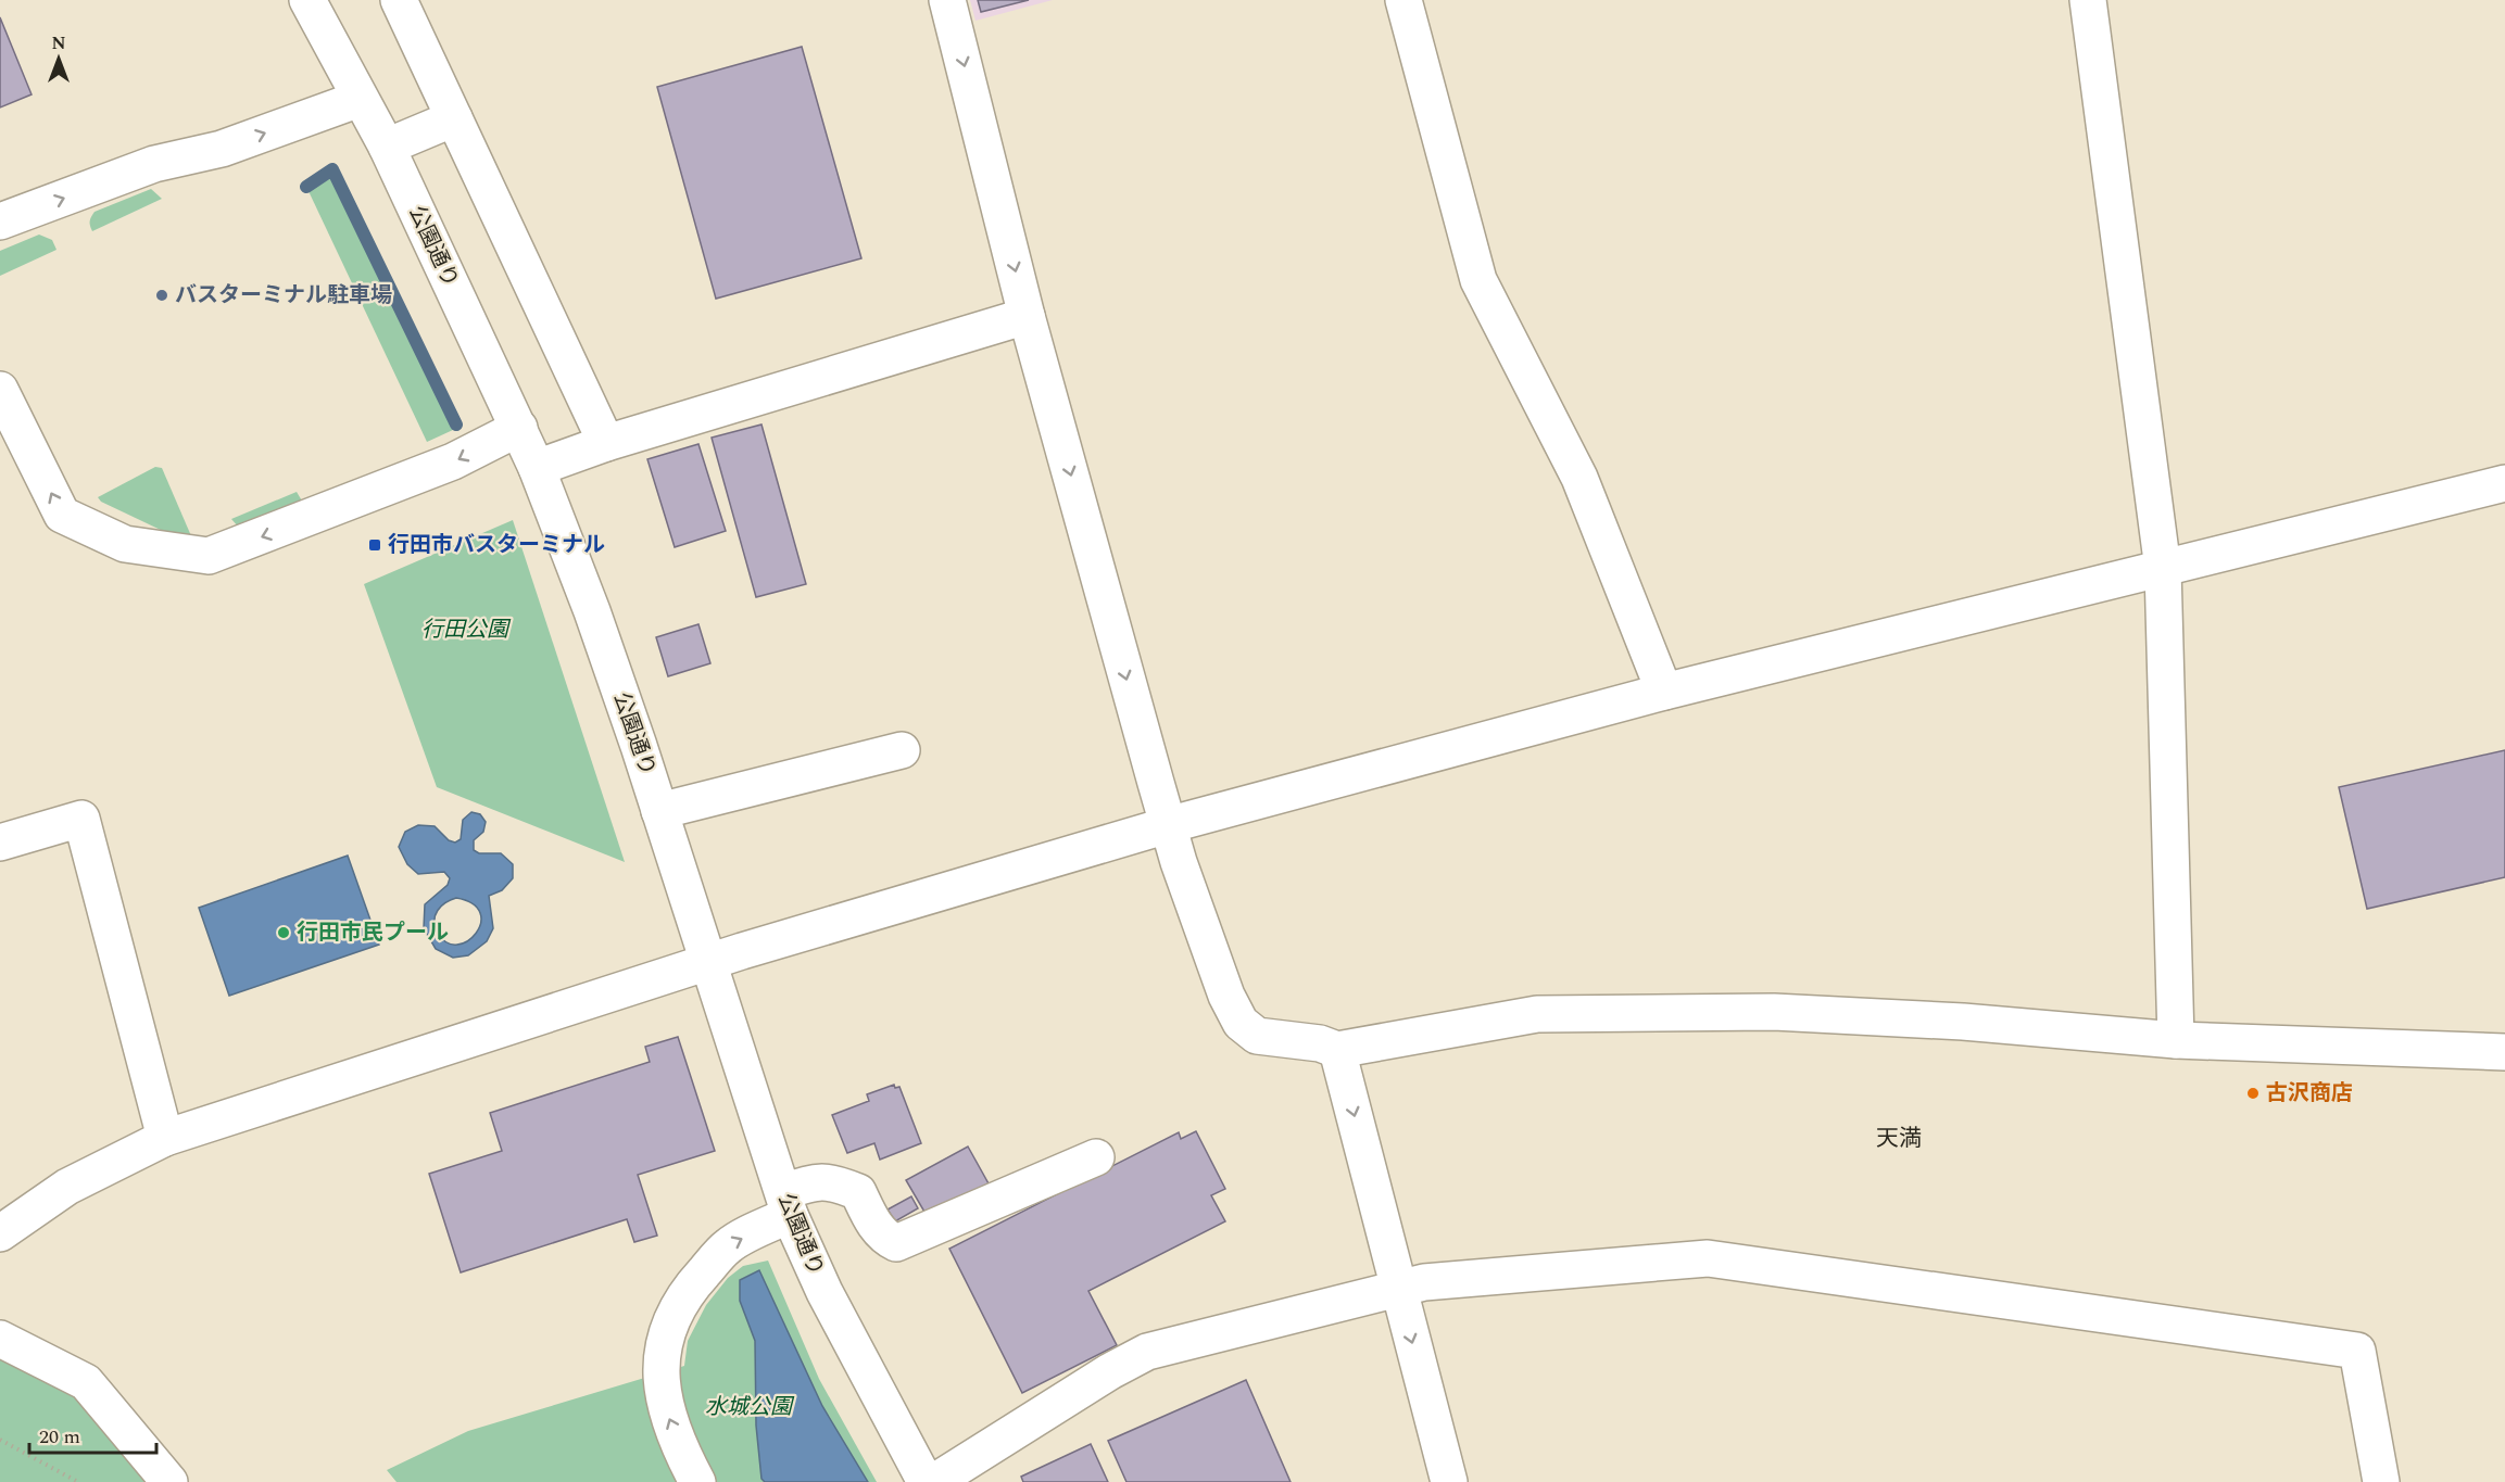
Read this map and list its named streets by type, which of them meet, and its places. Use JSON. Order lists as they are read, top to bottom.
{
  "streets": {
    "street": ["公園通り"]
  },
  "districts": ["天満"],
  "parks": ["行田公園", "水城公園"],
  "places": {
    "other": ["バスターミナル駐車場", "行田市民プール", "古沢商店"],
    "transit": ["行田市バスターミナル"]
  },
  "scale_bar": "20 m",
  "north": "top"
}
